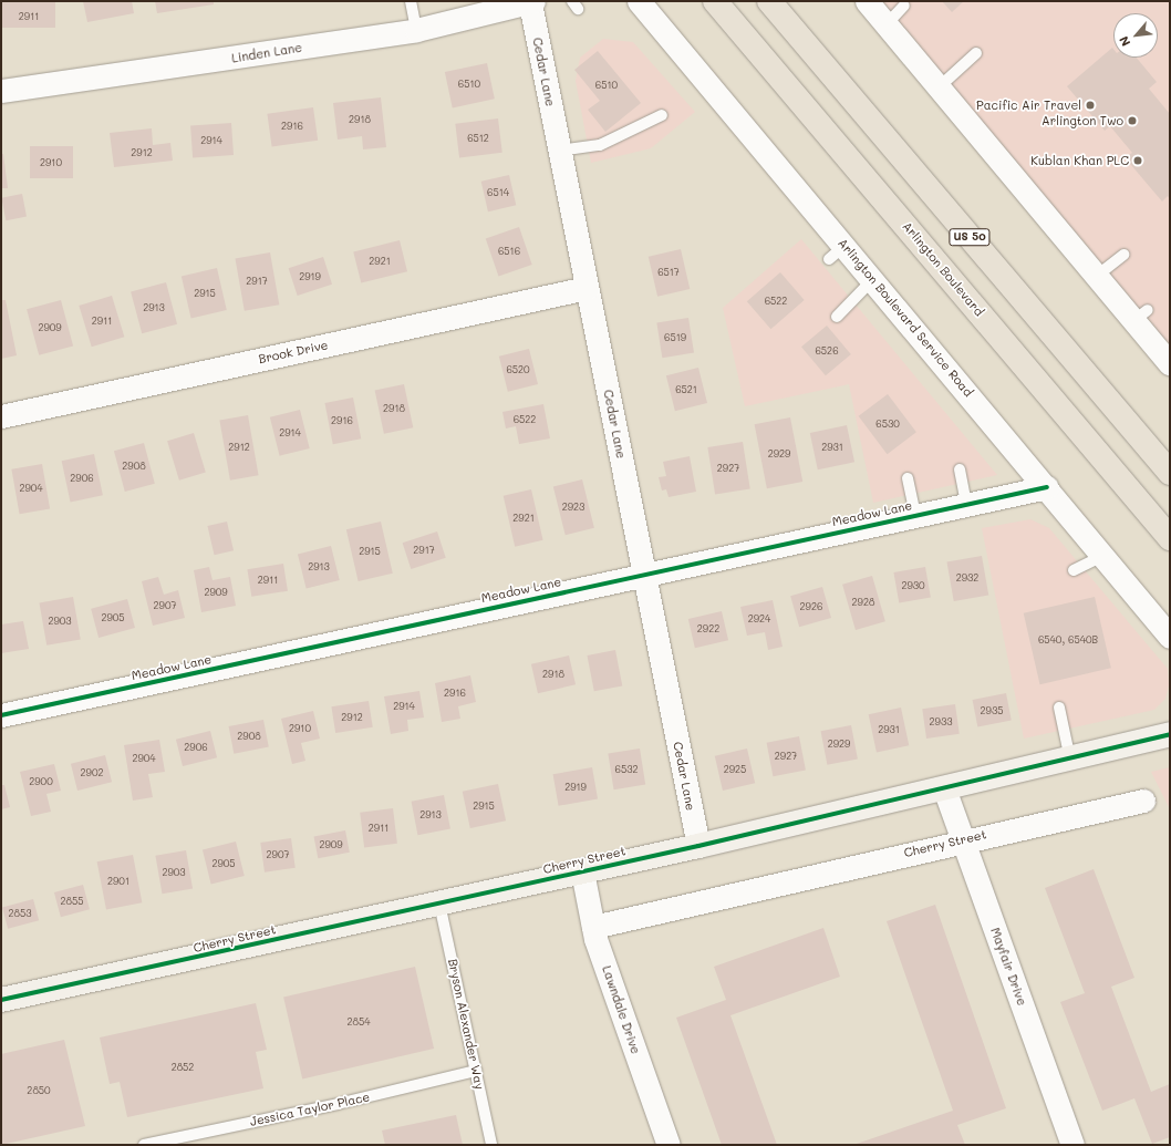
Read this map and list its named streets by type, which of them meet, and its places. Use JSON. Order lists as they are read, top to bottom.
{
  "streets": {
    "highway": ["US 50", "Arlington Boulevard"],
    "street": [
      "Linden Lane",
      "Cedar Lane",
      "Arlington Boulevard Service Road",
      "Brook Drive",
      "Meadow Lane",
      "Cherry Street",
      "Mayfair Drive",
      "Lawndale Drive"
    ],
    "lane": ["Bryson Alexander Way", "Jessica Taylor Place"]
  },
  "crossings": [
    ["Linden Lane", "Cedar Lane"],
    ["Cedar Lane", "Brook Drive"],
    ["Cedar Lane", "Meadow Lane"],
    ["Cedar Lane", "Cherry Street"],
    ["Arlington Boulevard Service Road", "Meadow Lane"],
    ["Cherry Street", "Mayfair Drive"],
    ["Cherry Street", "Lawndale Drive"],
    ["Cherry Street", "Bryson Alexander Way"],
    ["Bryson Alexander Way", "Jessica Taylor Place"]
  ],
  "places": ["Pacific Air Travel", "Arlington Two", "Kublan Khan PLC"],
  "house_numbers": [
    "2911",
    "6510",
    "6510",
    "2918",
    "2916",
    "6512",
    "2914",
    "2912",
    "2910",
    "6514",
    "6516",
    "2921",
    "6517",
    "2919",
    "2917",
    "2915",
    "6522",
    "2913",
    "2911",
    "2909",
    "6519",
    "6526",
    "6520",
    "6521",
    "2918",
    "6522",
    "2916",
    "6530",
    "2914",
    "2912",
    "2931",
    "2929",
    "2908",
    "2927",
    "2906",
    "2904",
    "2923",
    "2921",
    "2917",
    "2915",
    "2913",
    "2932",
    "2911",
    "2930",
    "2909",
    "2928",
    "2907",
    "2926",
    "2905",
    "2924",
    "2903",
    "2922",
    "6540, 6540B",
    "2918",
    "2916",
    "2914",
    "2935",
    "2912",
    "2933",
    "2910",
    "2931",
    "2908",
    "2929",
    "2906",
    "2927",
    "2904",
    "6532",
    "2925",
    "2902",
    "2900",
    "2919",
    "2915",
    "2913",
    "2911",
    "2909",
    "2907",
    "2905",
    "2903",
    "2901",
    "2855",
    "2853",
    "2854",
    "2852",
    "2850"
  ],
  "north": "bottom left"
}
